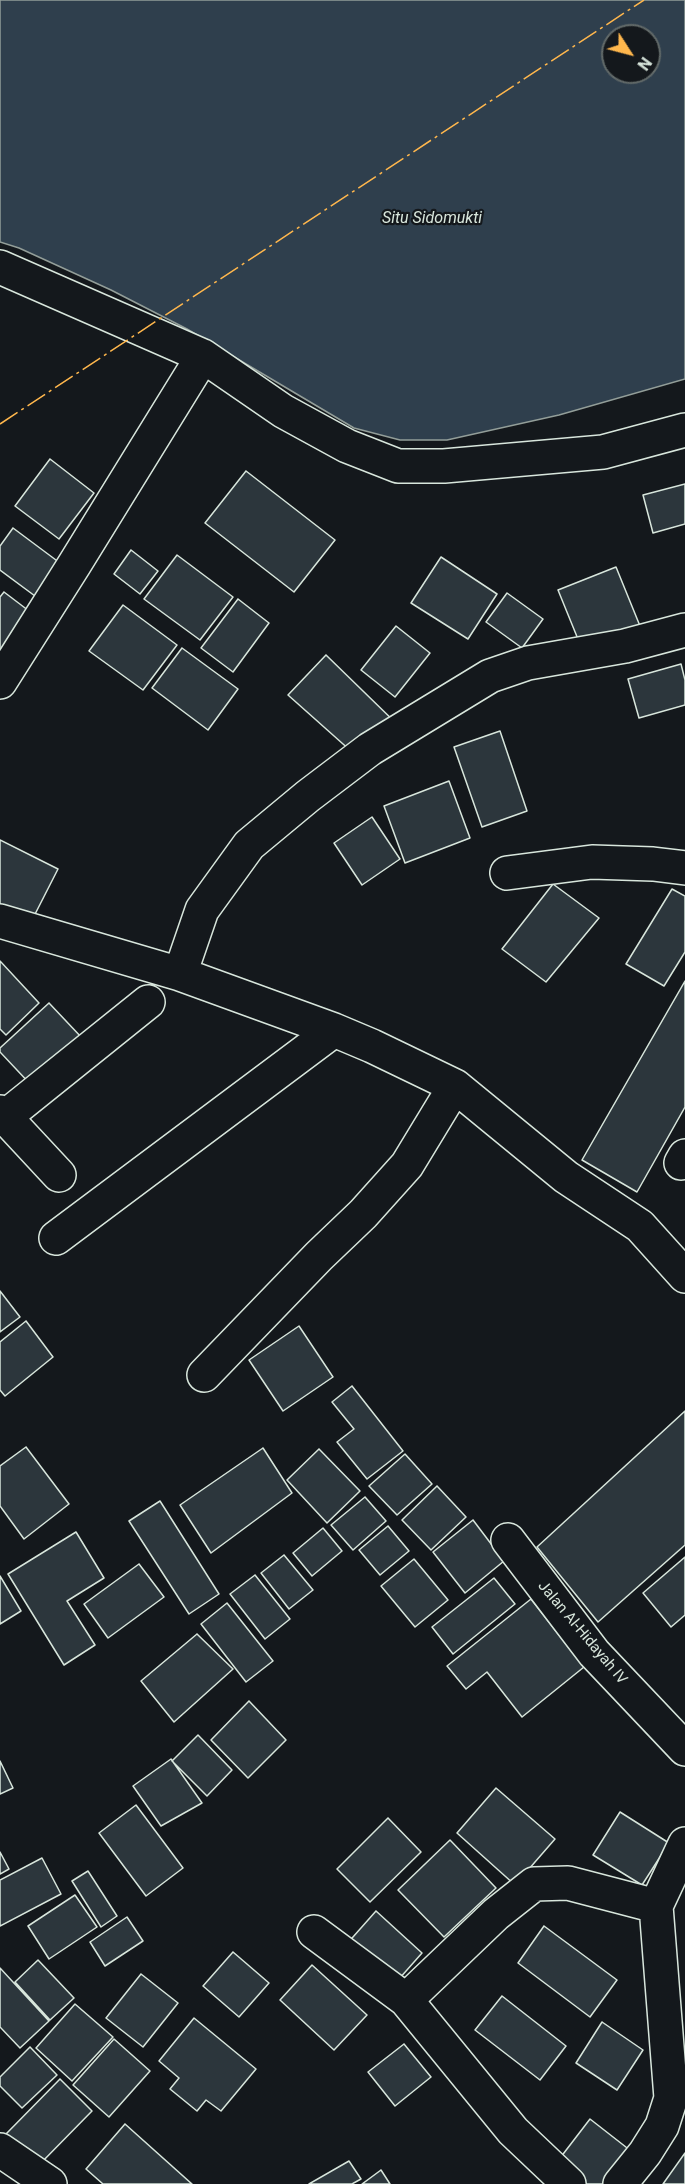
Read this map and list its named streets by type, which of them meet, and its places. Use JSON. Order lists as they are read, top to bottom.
{
  "streets": {
    "street": ["Jalan Al-Hidayah IV"]
  },
  "water": ["Situ Sidomukti"],
  "north": "bottom right"
}
